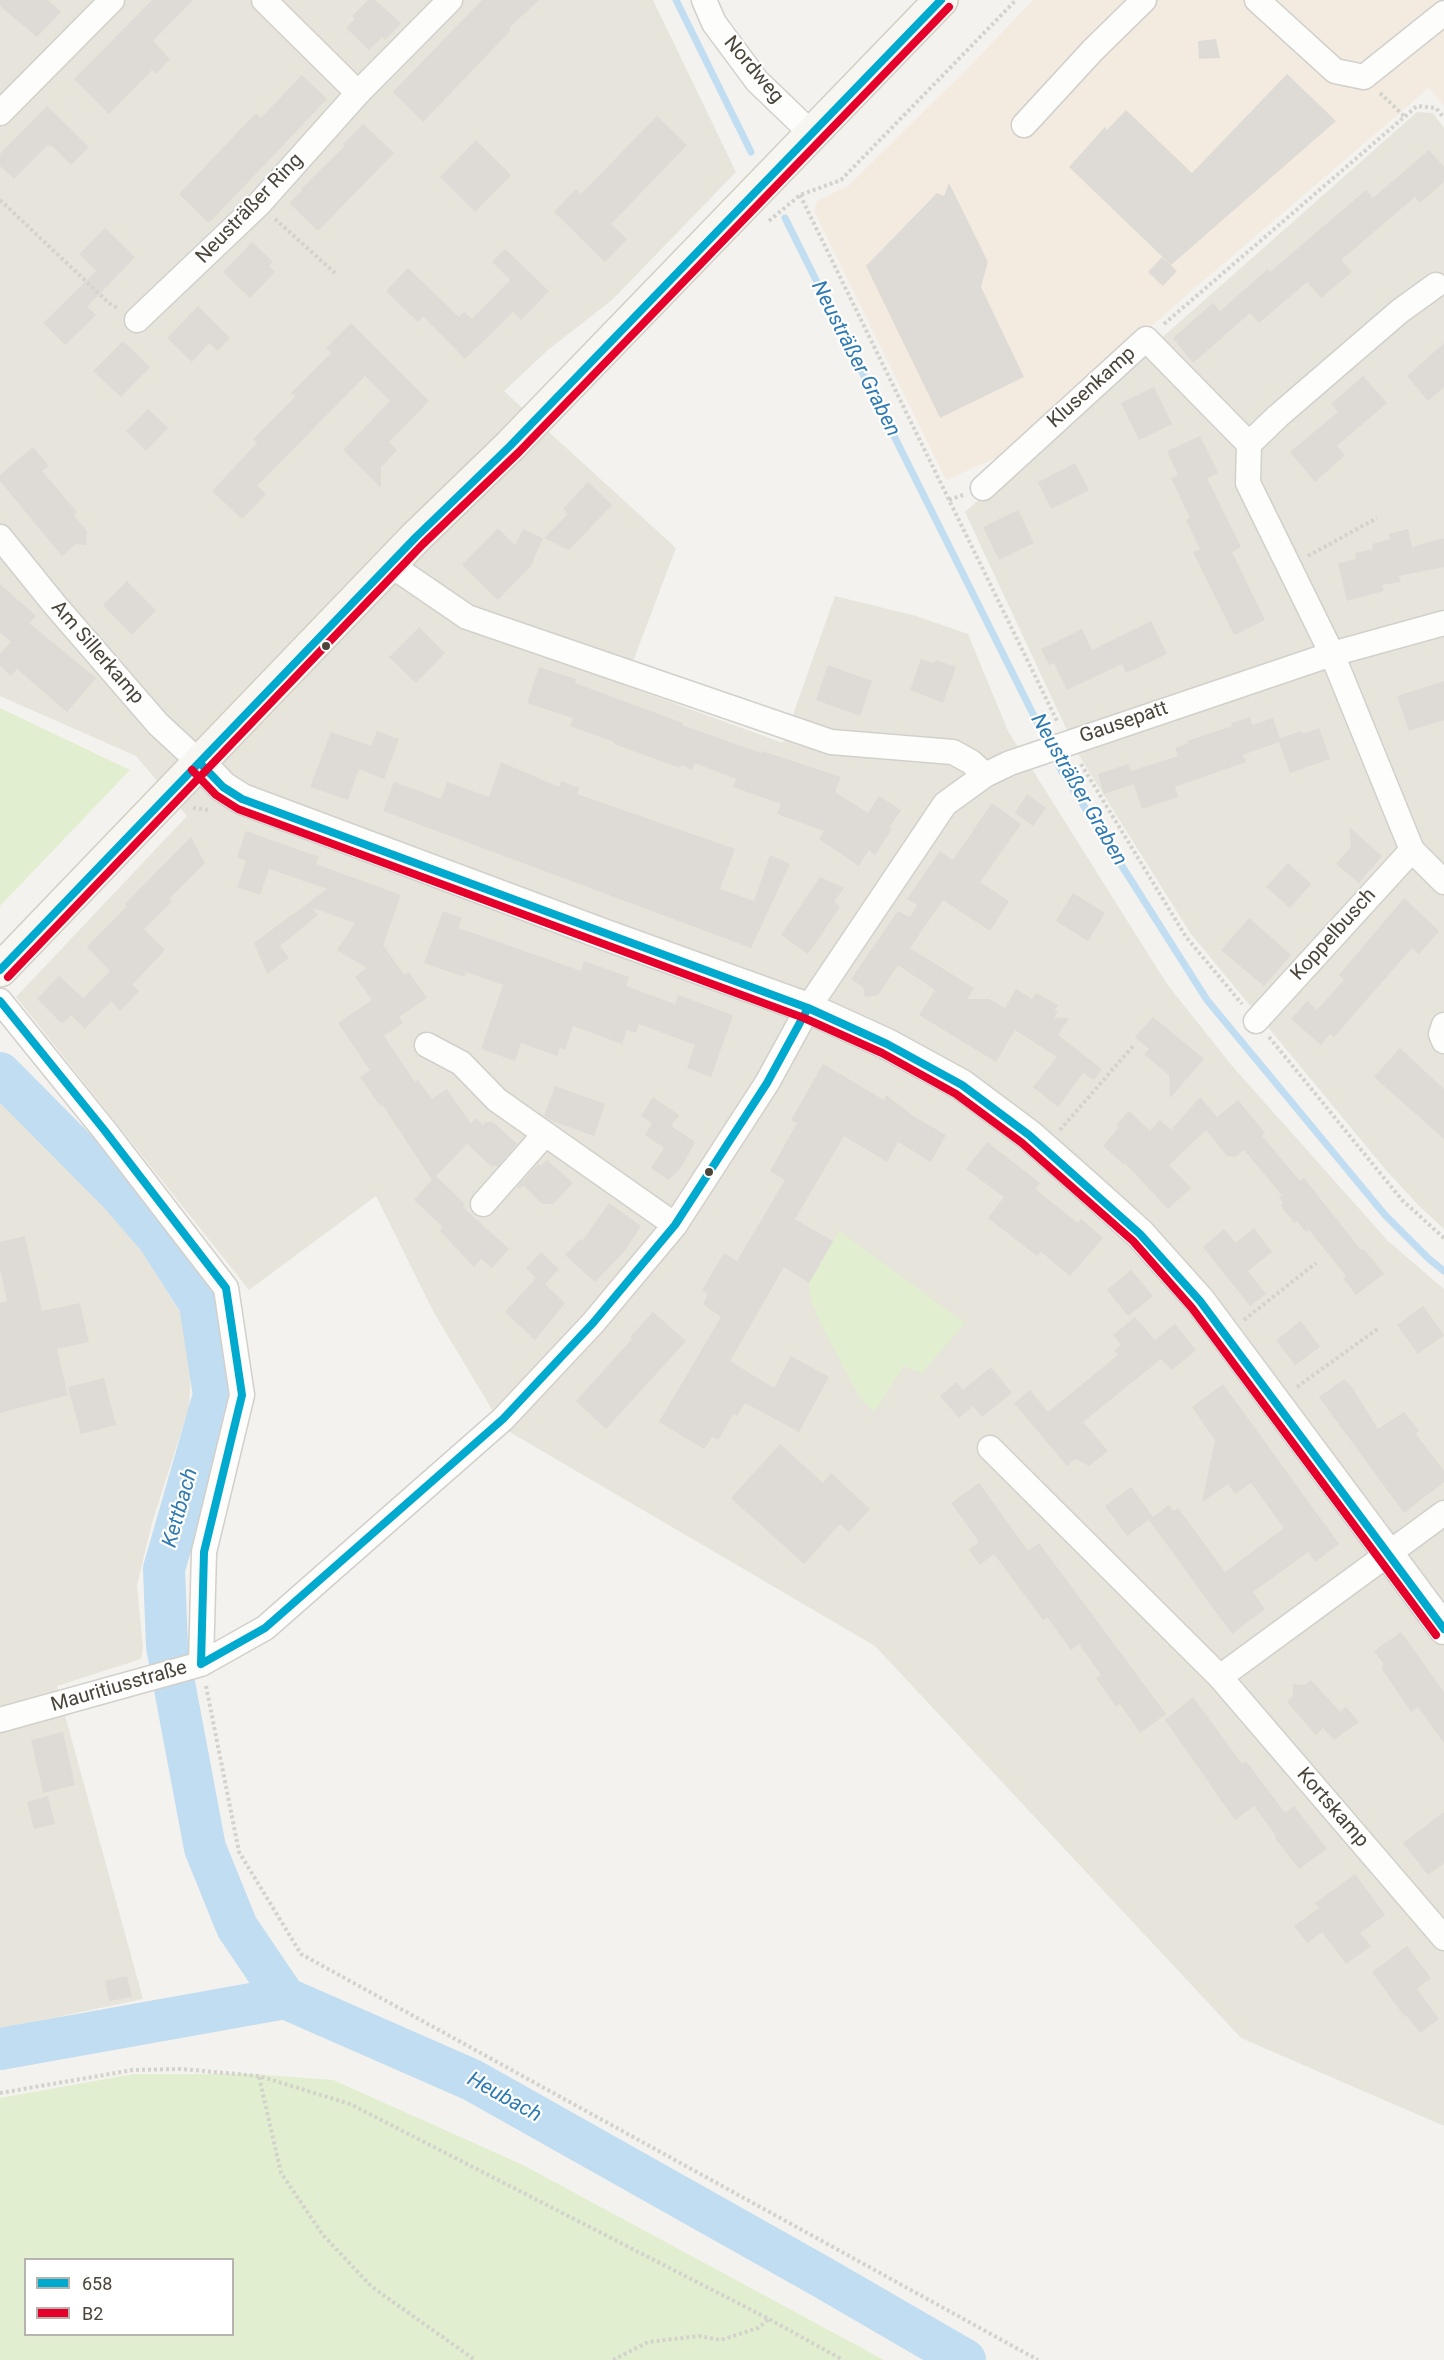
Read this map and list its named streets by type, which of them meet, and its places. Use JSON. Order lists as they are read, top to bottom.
{
  "streets": {
    "street": [
      "Nordweg",
      "Neusträßer Ring",
      "Klusenkamp",
      "Am Sillerkamp",
      "Gausepatt",
      "Koppelbusch",
      "Mauritiusstraße",
      "Kortskamp"
    ]
  },
  "crossings": [
    ["Gausepatt", "Mauritiusstraße"]
  ],
  "water": ["Neusträßer Graben", "Kettbach", "Heubach"],
  "lines": ["transit line 658", "transit line B2"],
  "legend": ["658", "B2"]
}
